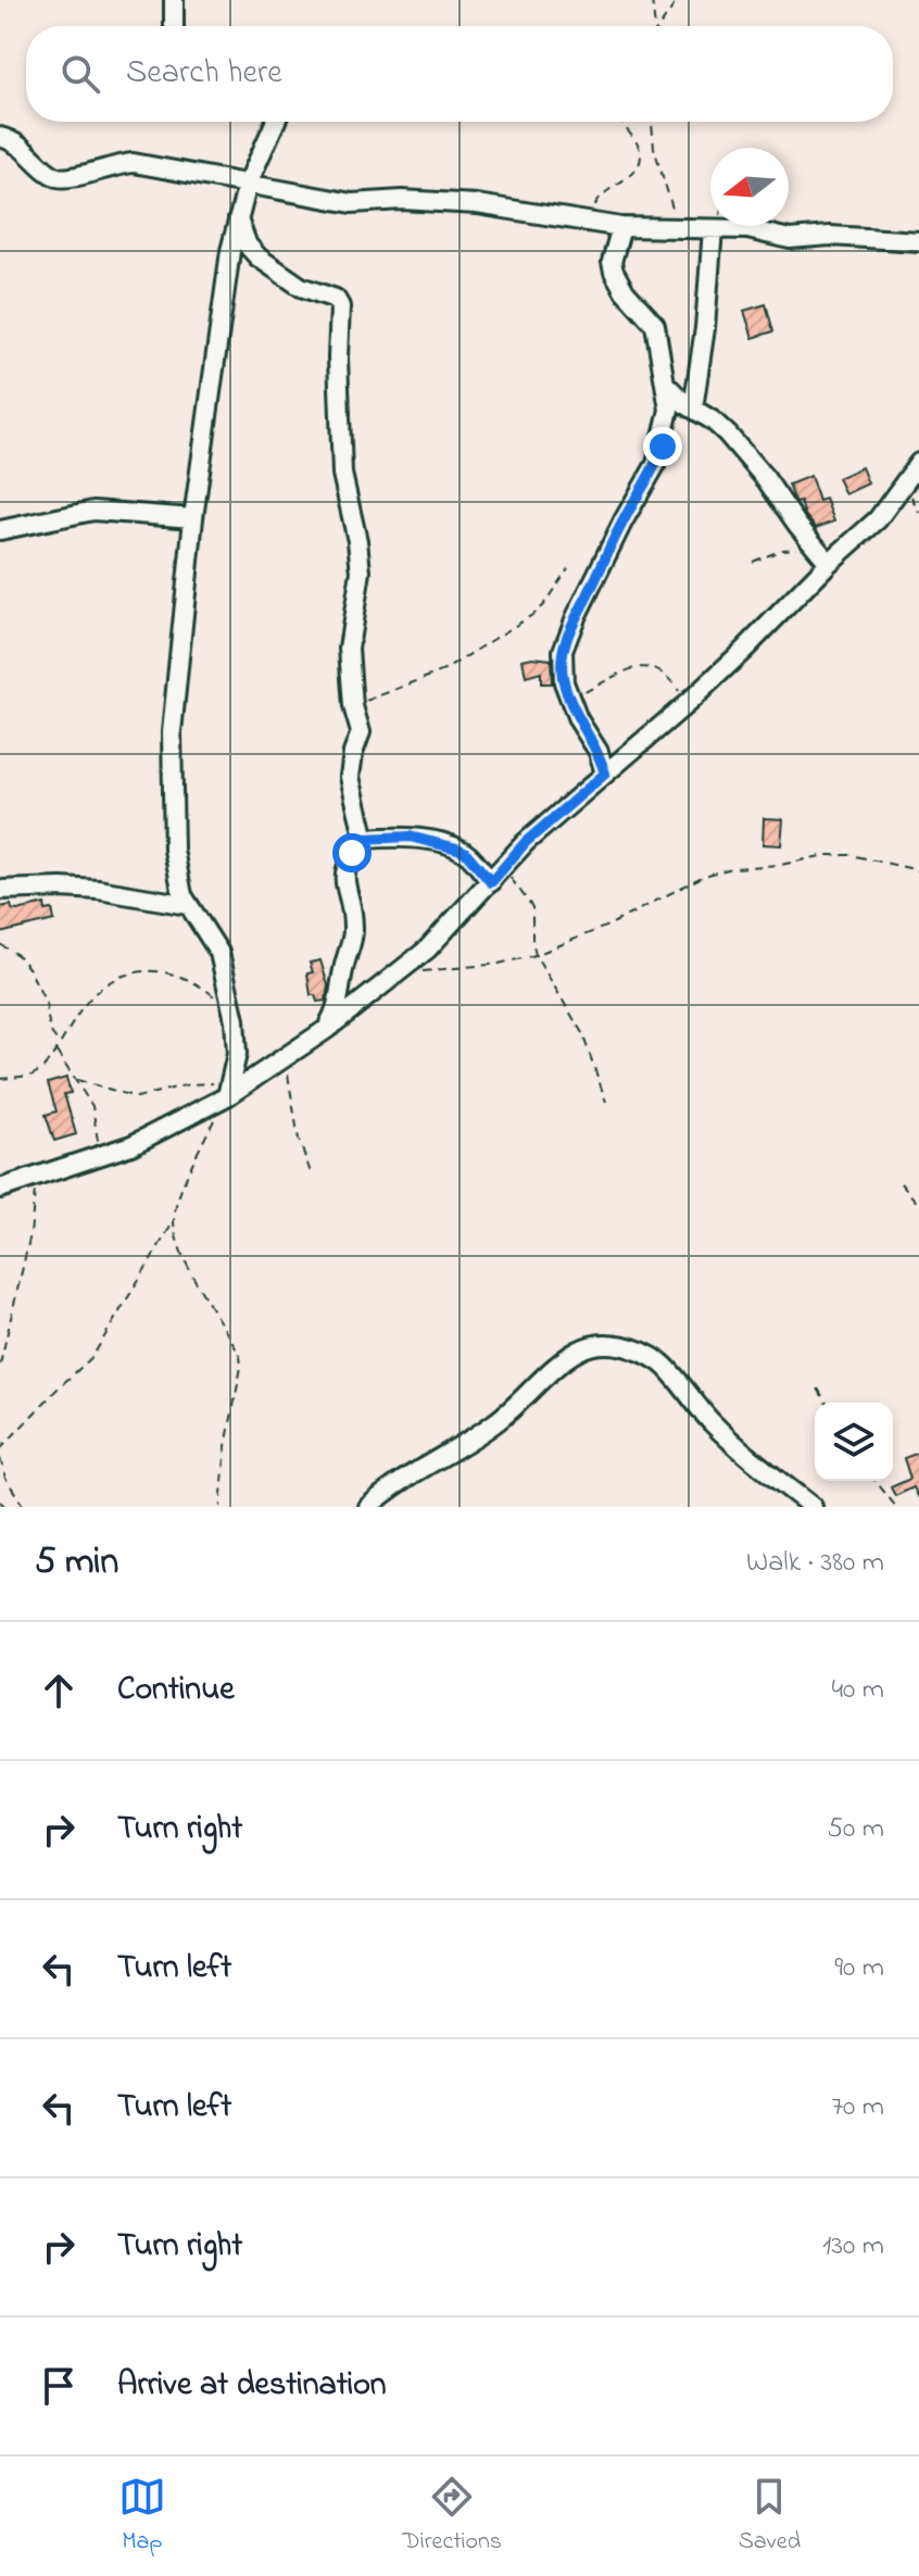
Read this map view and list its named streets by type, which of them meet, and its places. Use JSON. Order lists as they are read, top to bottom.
{
  "north": "left",
  "page": {
    "search": "Search here",
    "heading": ["5 min", "Walk · 380 m"],
    "list": [
      ["Continue", "40 m"],
      ["Turn right", "50 m"],
      ["Turn left", "90 m"],
      ["Turn left", "70 m"],
      ["Turn right", "130 m"],
      "Arrive at destination"
    ],
    "nav": ["Map", "Directions", "Saved"]
  }
}
